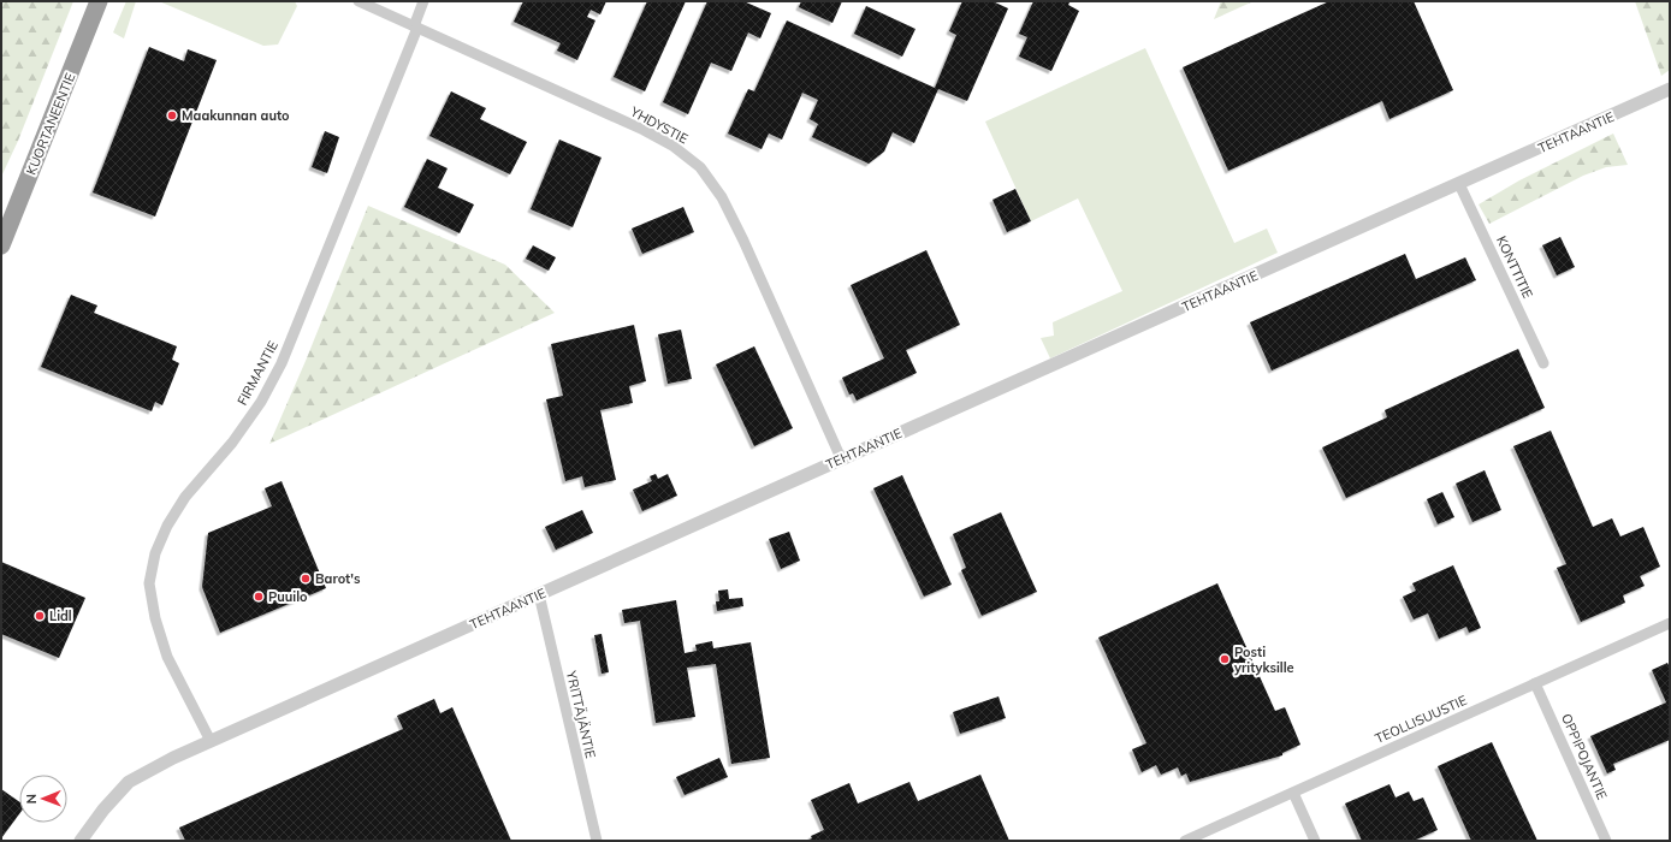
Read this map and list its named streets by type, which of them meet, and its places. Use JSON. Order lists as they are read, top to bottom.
{
  "streets": {
    "highway": ["KUORTANEENTIE"],
    "street": [
      "YHDYSTIE",
      "TEHTAANTIE",
      "KONTTITIE",
      "FIRMANTIE",
      "YRITTÄJÄNTIE",
      "TEOLLISUUSTIE",
      "OPPIPOJANTIE"
    ]
  },
  "crossings": [
    ["YHDYSTIE", "TEHTAANTIE"],
    ["YHDYSTIE", "FIRMANTIE"],
    ["TEHTAANTIE", "KONTTITIE"],
    ["TEHTAANTIE", "FIRMANTIE"],
    ["TEHTAANTIE", "YRITTÄJÄNTIE"],
    ["TEOLLISUUSTIE", "OPPIPOJANTIE"]
  ],
  "places": [
    "Maakunnan auto",
    "Barot's",
    "Puuilo",
    "Lidl",
    "Posti yrityksille"
  ],
  "north": "left"
}
